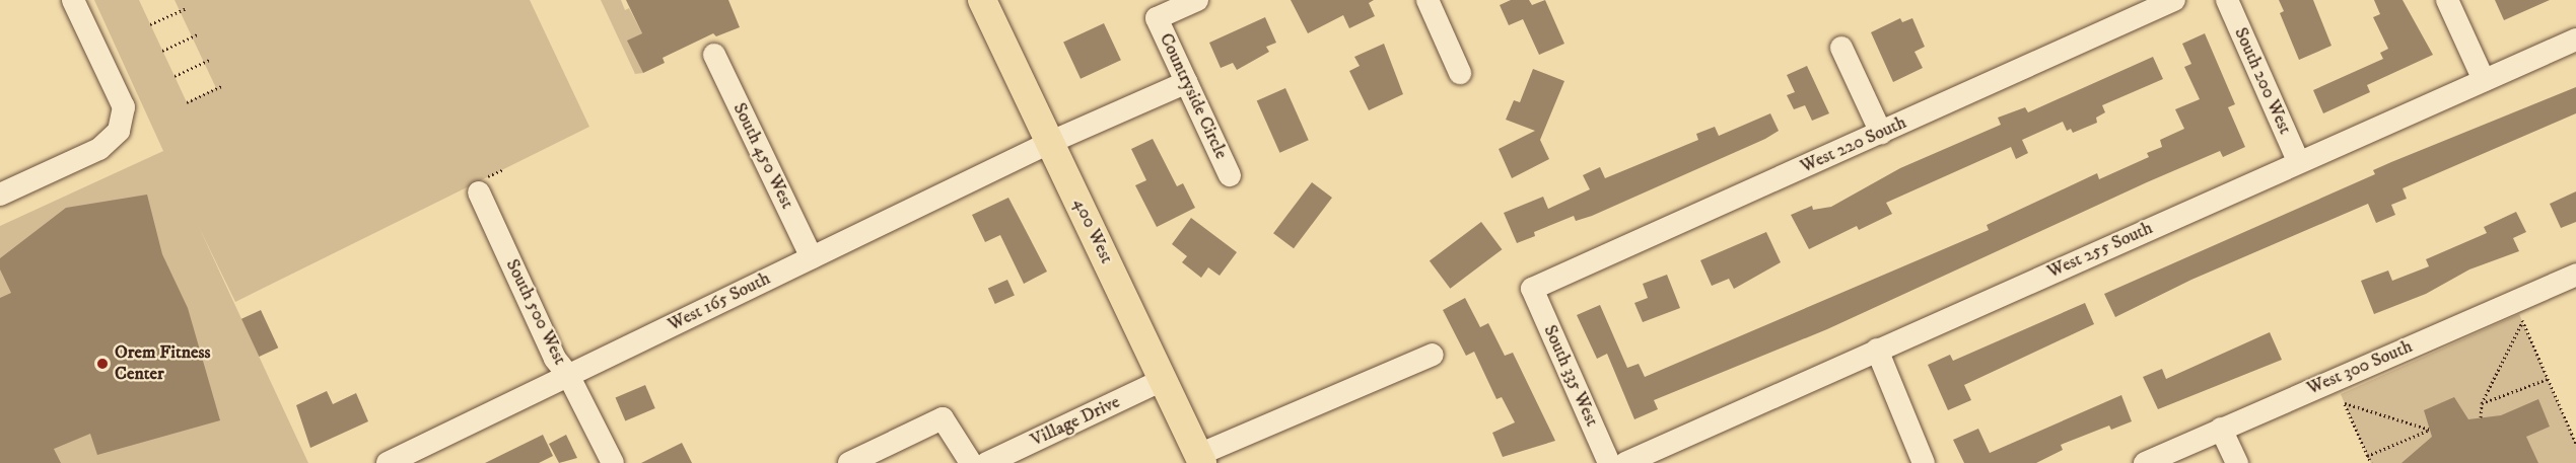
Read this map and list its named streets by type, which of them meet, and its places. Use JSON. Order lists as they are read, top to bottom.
{
  "streets": {
    "main road": ["400 West"],
    "street": [
      "South 200 West",
      "Countryside Circle",
      "West 220 South",
      "South 450 West",
      "West 255 South",
      "West 165 South",
      "South 500 West",
      "West 300 South",
      "South 335 West",
      "Village Drive"
    ]
  },
  "crossings": [
    ["South 200 West", "West 255 South"],
    ["Countryside Circle", "West 165 South"],
    ["West 220 South", "South 335 West"],
    ["South 450 West", "West 165 South"],
    ["400 West", "West 165 South"],
    ["400 West", "Village Drive"],
    ["West 165 South", "South 500 West"]
  ],
  "places": ["Orem Fitness Center"]
}
